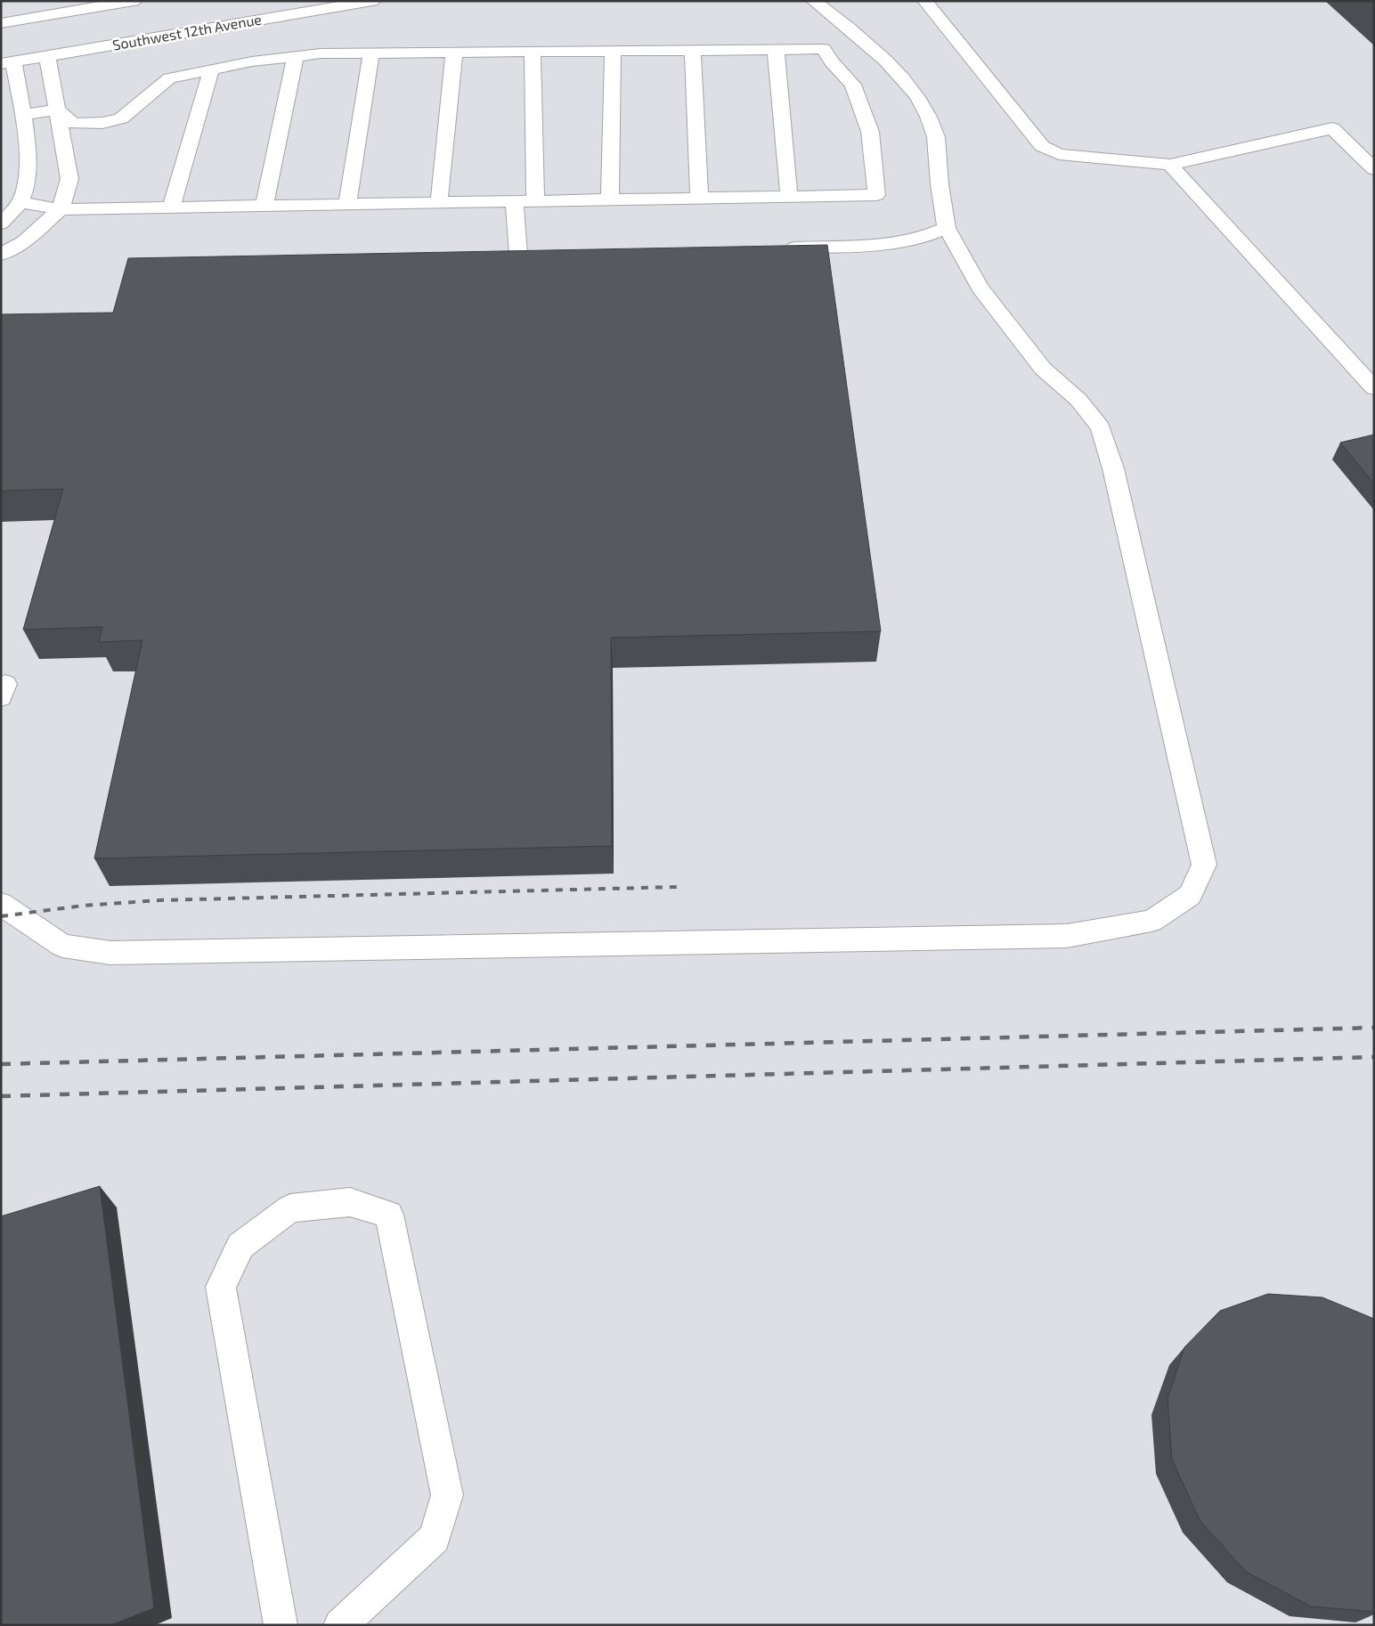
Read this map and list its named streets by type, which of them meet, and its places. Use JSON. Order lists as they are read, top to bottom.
{
  "streets": {
    "street": ["Southwest 12th Avenue"]
  }
}
